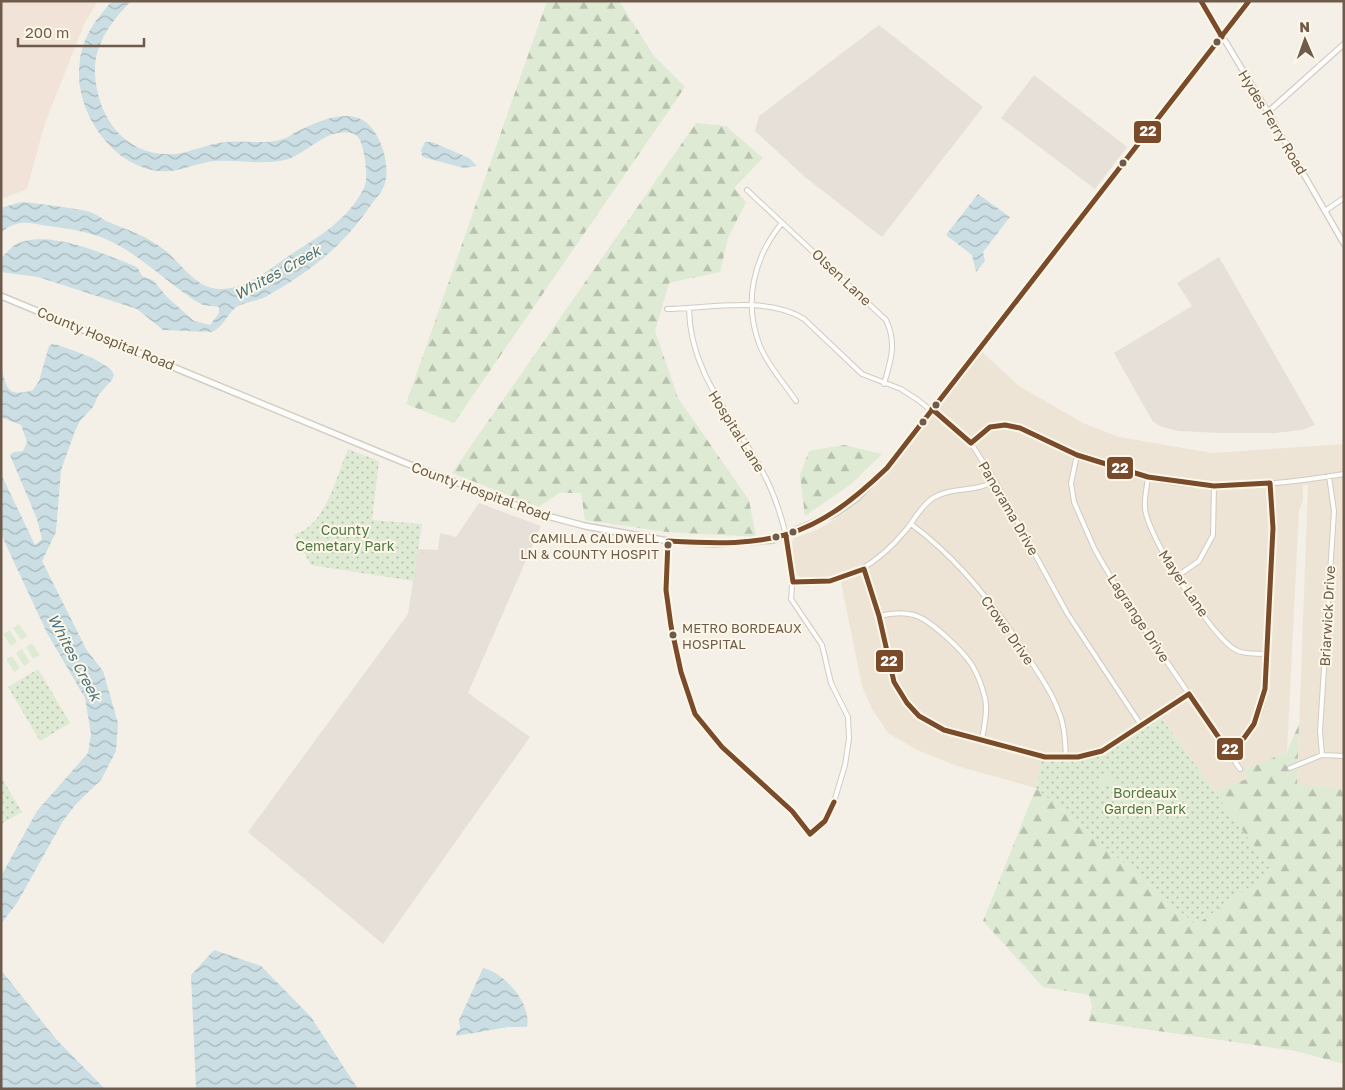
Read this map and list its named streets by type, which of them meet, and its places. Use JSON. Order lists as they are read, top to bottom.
{
  "streets": {
    "main road": ["County Hospital Road"],
    "street": [
      "Hydes Ferry Road",
      "Olsen Lane",
      "Hospital Lane",
      "Panorama Drive",
      "Mayer Lane",
      "Briarwick Drive",
      "Lagrange Drive",
      "Crowe Drive"
    ]
  },
  "crossings": [
    ["Hydes Ferry Road", "County Hospital Road"],
    ["Olsen Lane", "Panorama Drive"],
    ["County Hospital Road", "Hospital Lane"],
    ["County Hospital Road", "Panorama Drive"],
    ["Hospital Lane", "Panorama Drive"]
  ],
  "water": ["Whites Creek"],
  "parks": ["County Cemetary Park", "Bordeaux Garden Park"],
  "places": ["CAMILLA CALDWELL LN & COUNTY HOSPIT", "METRO BORDEAUX HOSPITAL"],
  "lines": ["transit line 22"],
  "scale_bar": "200 m",
  "north": "top"
}
